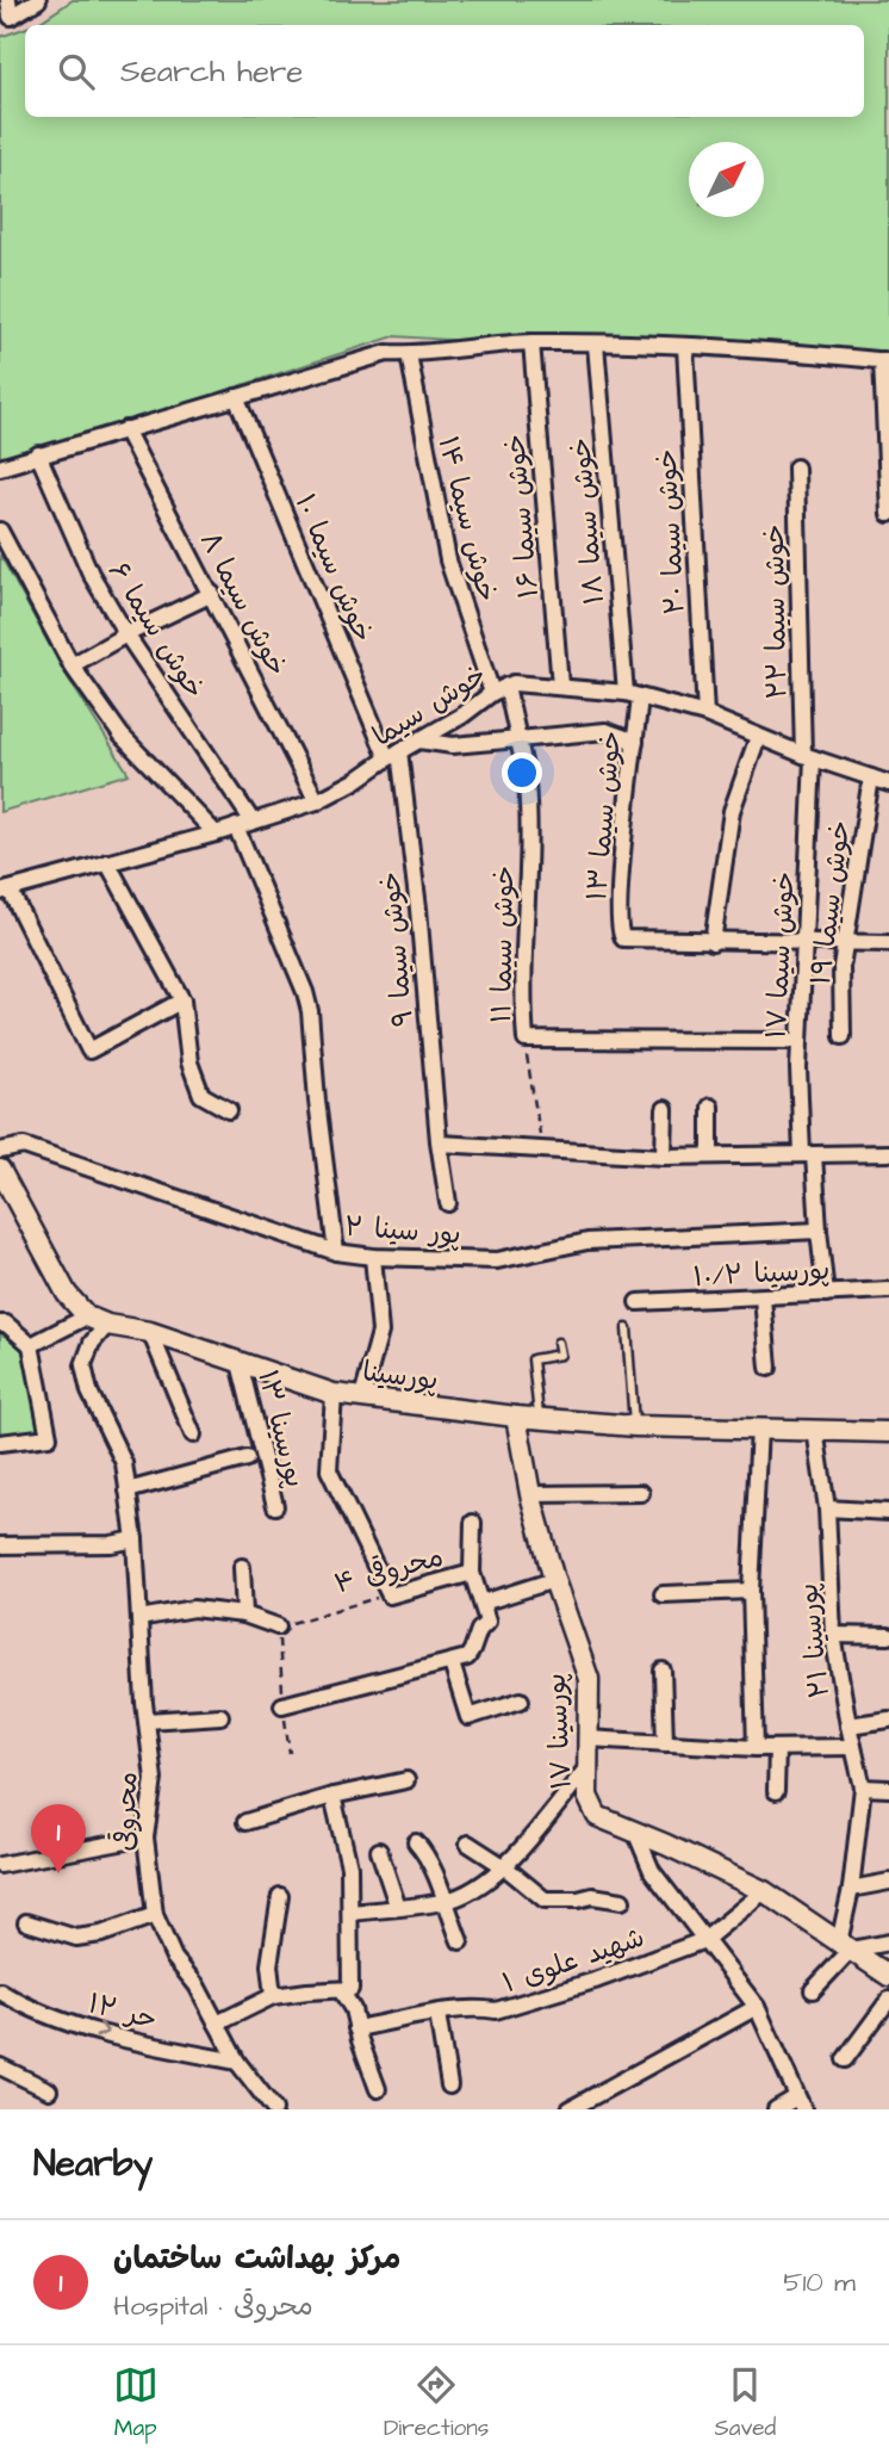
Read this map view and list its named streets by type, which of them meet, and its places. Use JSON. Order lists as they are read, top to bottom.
{
  "streets": {
    "street": [
      "خوش سیما ۱۶",
      "خوش سیما ۱۴",
      "خوش سیما ۱۸",
      "خوش سیما ۲۰",
      "خوش سیما ۱۰",
      "خوش سیما ۸",
      "خوش سیما ۲۲",
      "خوش سیما ۶",
      "خوش سیما",
      "خوش سیما ۱۳",
      "خوش سیما ۱۹",
      "خوش سیما ۱۱",
      "خوش سیما ۹",
      "خوش سیما ۱۷",
      "پور سینا ۲",
      "پورسینا ۱۰/۲",
      "پورسینا",
      "پورسینا ۱۳",
      "محروقی ۴",
      "پورسینا ۲۱",
      "پورسینا ۱۷",
      "محروقی",
      "شهید علوی ۱",
      "حر ۱۲"
    ]
  },
  "crossings": [
    ["خوش سیما ۱۶", "خوش سیما"],
    ["خوش سیما ۱۴", "خوش سیما"],
    ["خوش سیما ۱۸", "خوش سیما"],
    ["خوش سیما ۱۸", "خوش سیما ۱۳"],
    ["خوش سیما ۲۰", "خوش سیما"],
    ["خوش سیما ۱۰", "خوش سیما"],
    ["خوش سیما ۱۰", "خوش سیما ۹"],
    ["خوش سیما ۸", "خوش سیما"],
    ["خوش سیما ۲۲", "خوش سیما"],
    ["خوش سیما ۲۲", "خوش سیما ۱۷"],
    ["خوش سیما ۶", "خوش سیما"],
    ["خوش سیما", "خوش سیما ۱۳"],
    ["خوش سیما", "خوش سیما ۱۹"],
    ["خوش سیما", "خوش سیما ۱۱"],
    ["خوش سیما", "خوش سیما ۹"],
    ["خوش سیما", "خوش سیما ۱۷"],
    ["خوش سیما ۱۷", "پور سینا ۲"],
    ["خوش سیما ۱۷", "پورسینا ۱۰/۲"],
    ["پورسینا", "پورسینا ۱۳"],
    ["پورسینا", "پورسینا ۲۱"],
    ["پورسینا", "پورسینا ۱۷"],
    ["پورسینا", "محروقی"],
    ["پورسینا ۲۱", "پورسینا ۱۷"],
    ["پورسینا ۱۷", "شهید علوی ۱"],
    ["محروقی", "حر ۱۲"]
  ],
  "north": "top right",
  "page": {
    "search": "Search here",
    "pins": "1",
    "heading": "Nearby",
    "list": [
      {
        "mark": "1",
        "name": "مرکز بهداشت ساختمان",
        "note": "Hospital · محروقی",
        "value": "510 m"
      }
    ],
    "nav": ["Map", "Directions", "Saved"]
  }
}
